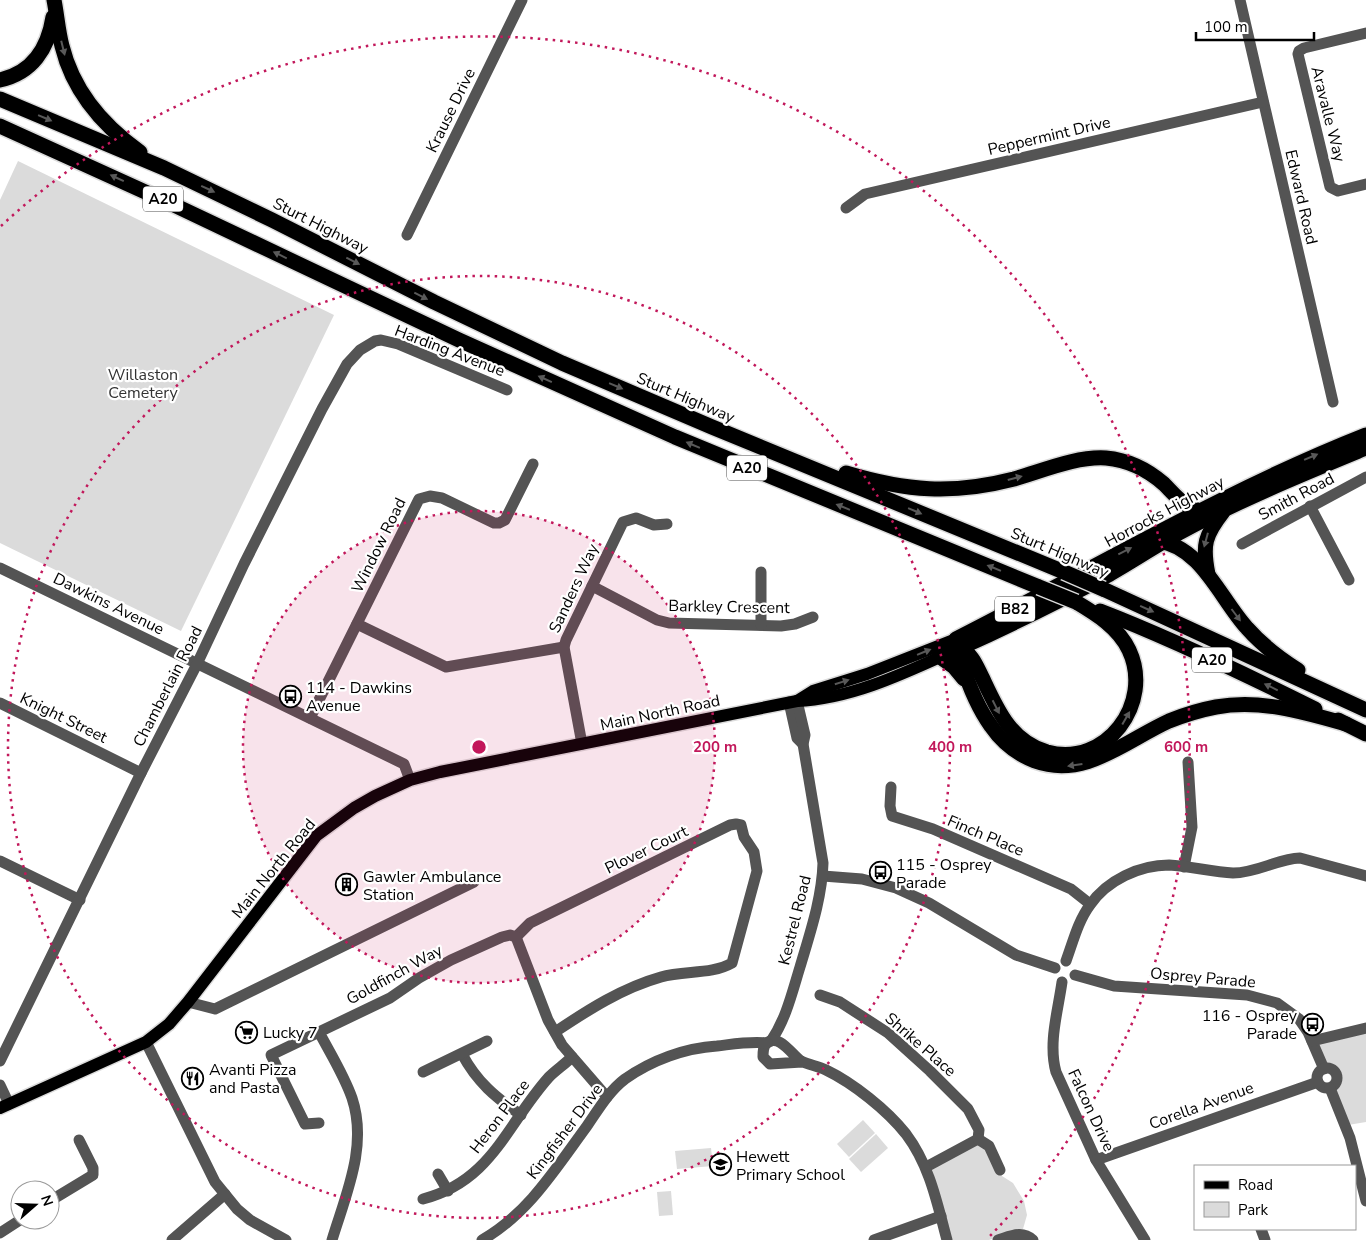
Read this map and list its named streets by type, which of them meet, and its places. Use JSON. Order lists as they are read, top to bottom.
{
  "streets": {
    "highway": [
      "A20",
      "Sturt Highway",
      "Horrocks Highway",
      "B82"
    ],
    "main road": ["Main North Road"],
    "street": [
      "Krause Drive",
      "Aravalle Way",
      "Peppermint Drive",
      "Edward Road",
      "Harding Avenue",
      "Smith Road",
      "Window Road",
      "Sanders Way",
      "Dawkins Avenue",
      "Barkley Crescent",
      "Chamberlain Road",
      "Knight Street",
      "Finch Place",
      "Plover Court",
      "Kestrel Road",
      "Goldfinch Way",
      "Osprey Parade",
      "Shrike Place",
      "Corella Avenue",
      "Falcon Drive",
      "Heron Place",
      "Kingfisher Drive"
    ]
  },
  "crossings": [
    ["Peppermint Drive", "Edward Road"],
    ["Harding Avenue", "Chamberlain Road"],
    ["Horrocks Highway", "Main North Road"],
    ["Window Road", "Dawkins Avenue"],
    ["Sanders Way", "Barkley Crescent"],
    ["Sanders Way", "Main North Road"],
    ["Dawkins Avenue", "Chamberlain Road"],
    ["Dawkins Avenue", "Main North Road"],
    ["Chamberlain Road", "Knight Street"],
    ["Main North Road", "Kestrel Road"],
    ["Plover Court", "Goldfinch Way"],
    ["Kestrel Road", "Kingfisher Drive"],
    ["Osprey Parade", "Corella Avenue"],
    ["Osprey Parade", "Falcon Drive"],
    ["Corella Avenue", "Falcon Drive"]
  ],
  "parks": ["Willaston Cemetery"],
  "places": {
    "bus stop": ["114 - Dawkins Avenue", "115 - Osprey Parade", "116 - Osprey Parade"],
    "building": ["Gawler Ambulance Station"],
    "supermarket": ["Lucky 7"],
    "restaurant": ["Avanti Pizza and Pasta"],
    "school or university": ["Hewett Primary School"]
  },
  "legend": ["Road", "Park"],
  "scale_bar": "100 m",
  "north": "right",
  "rings": ["200 m", "400 m", "600 m"]
}
